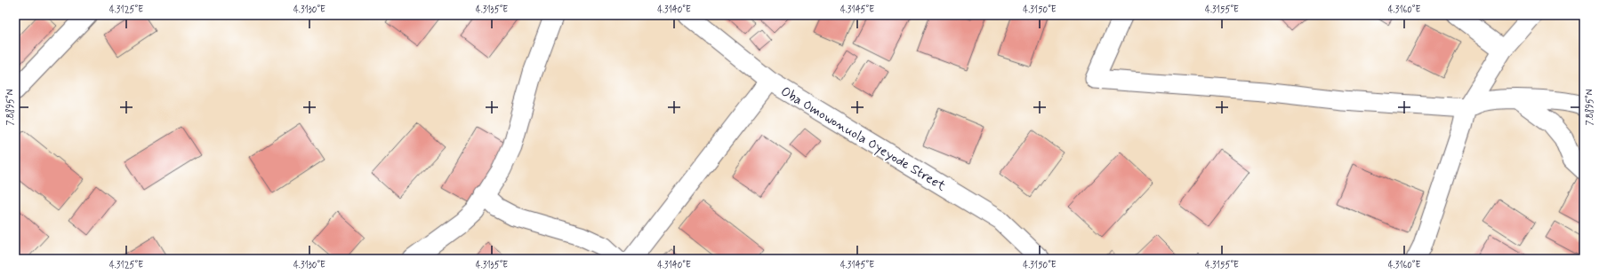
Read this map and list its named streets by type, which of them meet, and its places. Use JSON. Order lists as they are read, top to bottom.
{
  "streets": {
    "street": ["Oba Omowonuola Oyeyode Street"]
  },
  "coordinates": [
    "4.3125°E",
    "4.3130°E",
    "4.3135°E",
    "4.3140°E",
    "4.3145°E",
    "4.3150°E",
    "4.3155°E",
    "4.3160°E",
    "7.8895°N"
  ]
}
